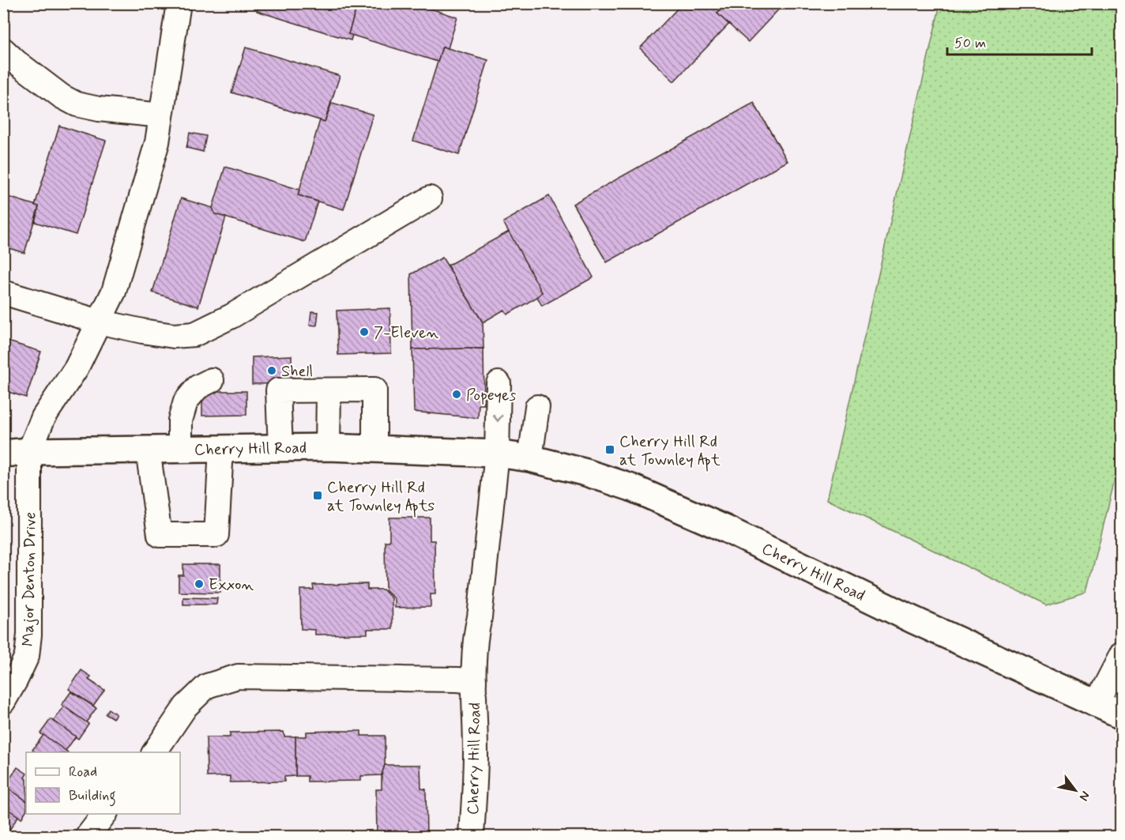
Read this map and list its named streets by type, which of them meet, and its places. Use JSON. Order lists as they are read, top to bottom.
{
  "streets": {
    "main road": ["Cherry Hill Road"],
    "street": ["Major Denton Drive"]
  },
  "crossings": [
    ["Cherry Hill Road", "Major Denton Drive"]
  ],
  "places": {
    "other": [
      "7-Eleven",
      "Shell",
      "Popeyes",
      "Exxon"
    ],
    "transit": ["Cherry Hill Rd at Townley Apt", "Cherry Hill Rd at Townley Apts"]
  },
  "legend": ["Road", "Building"],
  "scale_bar": "50 m",
  "north": "bottom right"
}
